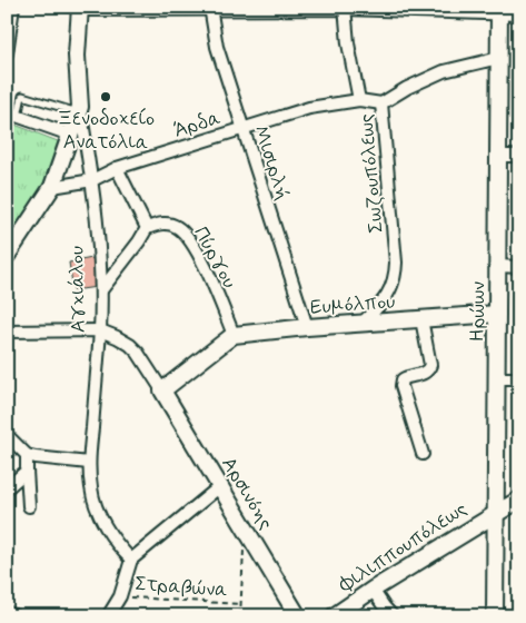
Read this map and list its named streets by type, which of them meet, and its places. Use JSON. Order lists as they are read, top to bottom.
{
  "streets": {
    "street": [
      "Άρδα",
      "Μισιρλή",
      "Σωζουπόλεως",
      "Πύργου",
      "Αγχιάλου",
      "Ευμόλπου",
      "Ηρώων",
      "Αρσινόης",
      "Φιλιππουπόλεως"
    ],
    "path": ["Στραβώνα"]
  },
  "crossings": [
    ["Άρδα", "Μισιρλή"],
    ["Άρδα", "Σωζουπόλεως"],
    ["Άρδα", "Αγχιάλου"],
    ["Μισιρλή", "Ευμόλπου"],
    ["Σωζουπόλεως", "Ευμόλπου"],
    ["Σωζουπόλεως", "Ηρώων"],
    ["Πύργου", "Ευμόλπου"],
    ["Ευμόλπου", "Ηρώων"],
    ["Ηρώων", "Φιλιππουπόλεως"]
  ],
  "places": ["Ξενοδοχείο Ανατόλια"]
}
